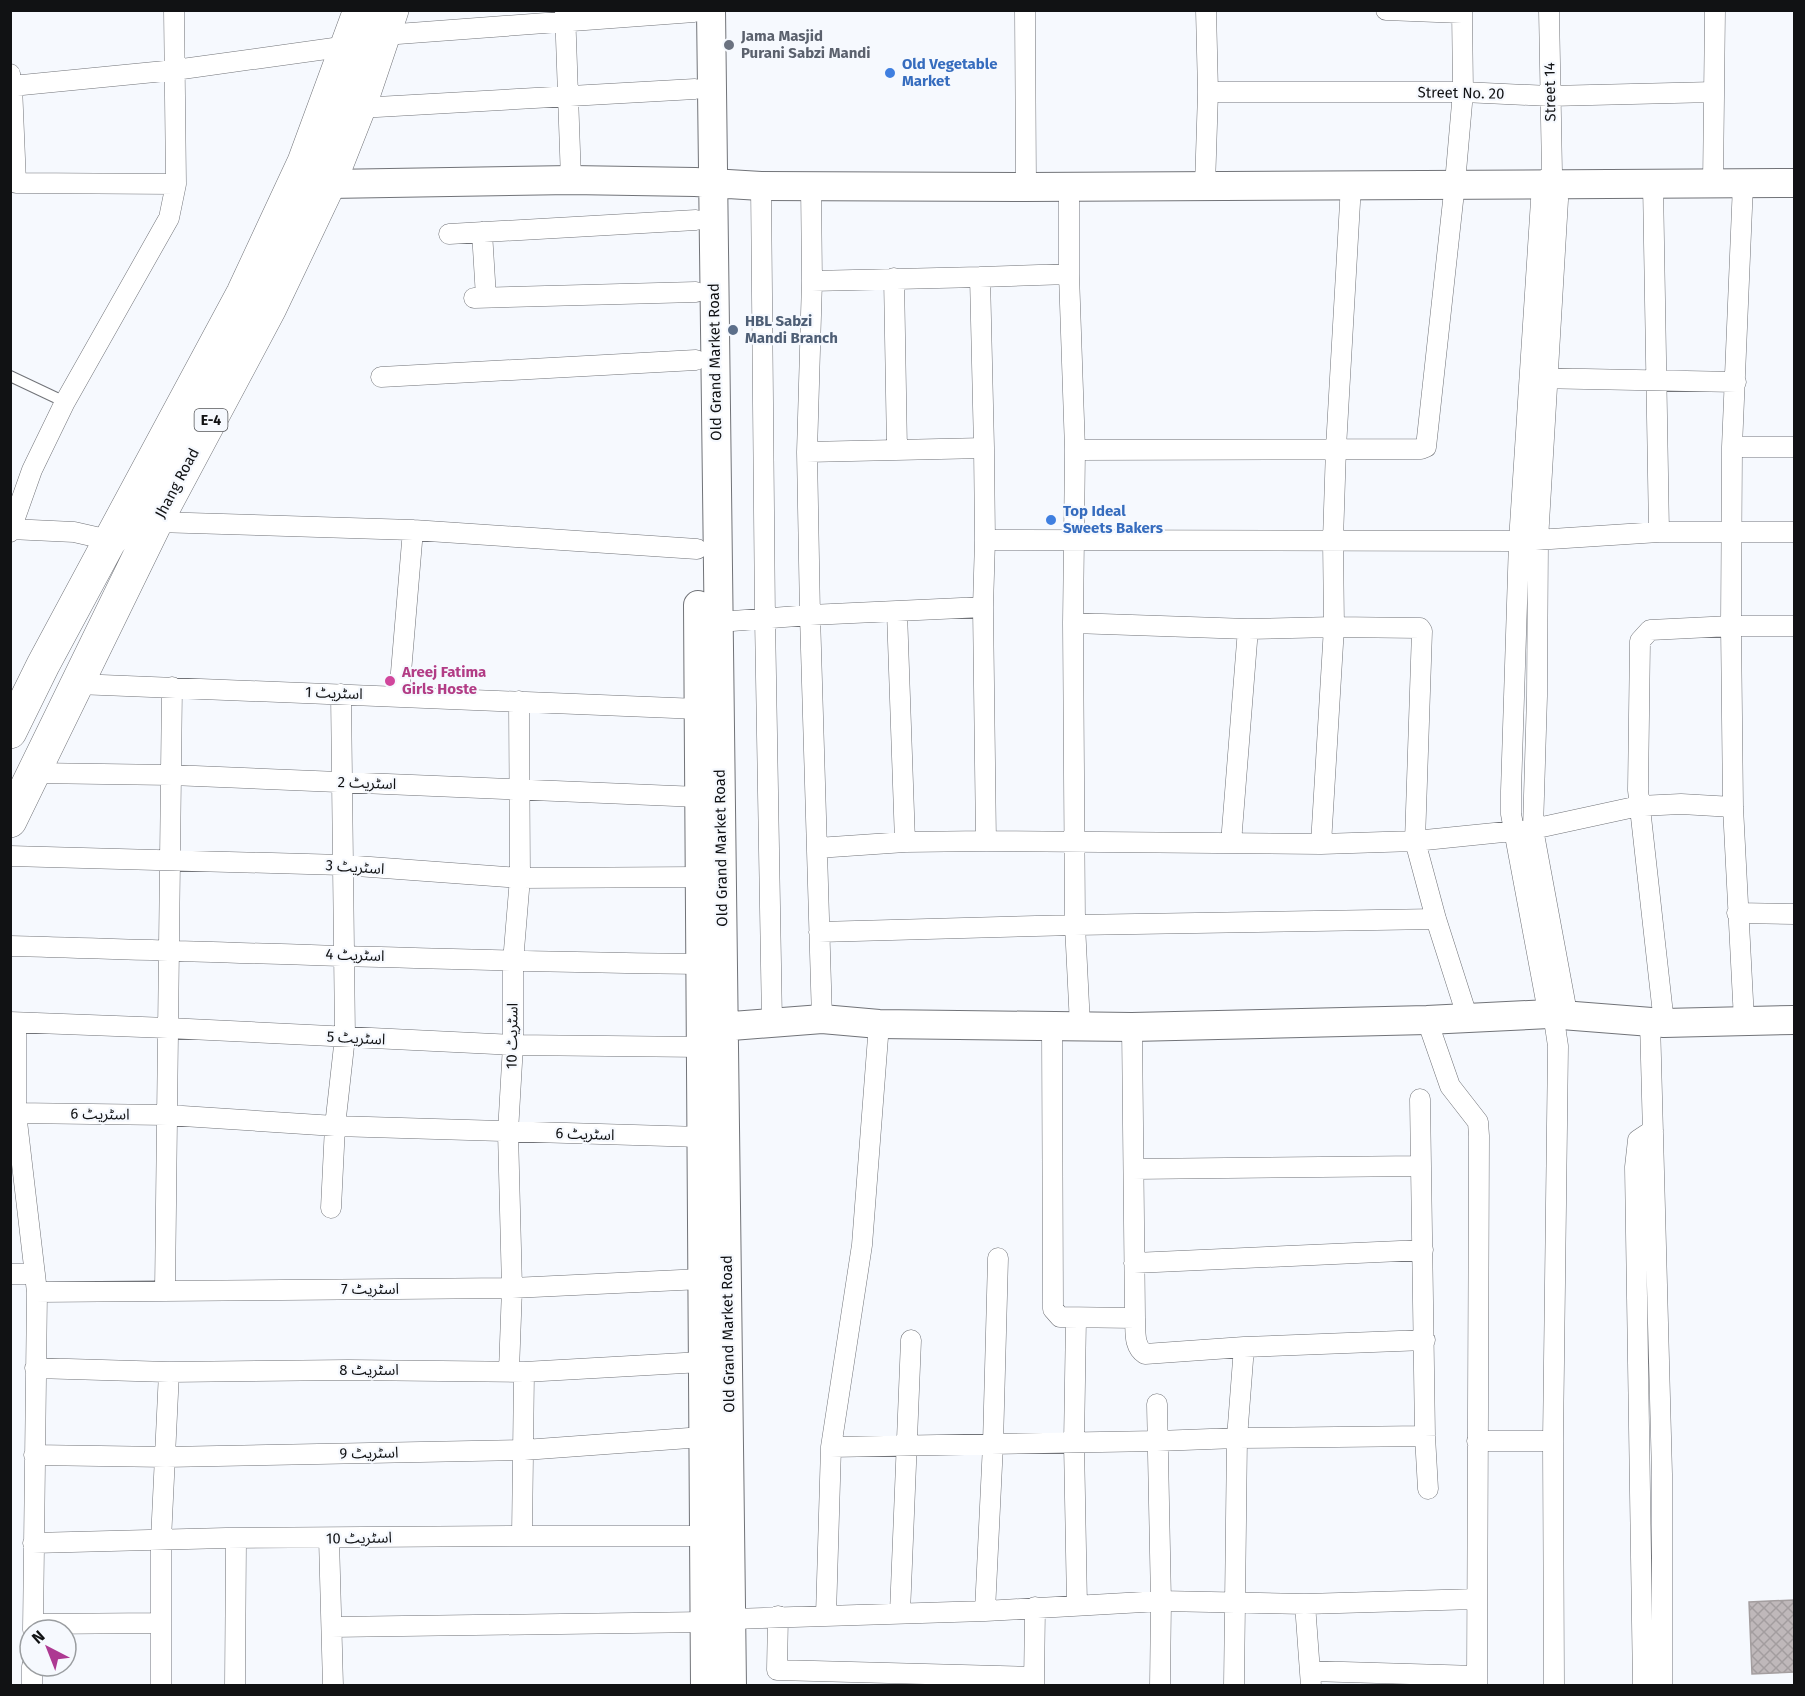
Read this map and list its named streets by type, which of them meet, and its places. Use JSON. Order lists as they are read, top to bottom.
{
  "streets": {
    "highway": ["E-4", "Jhang Road"],
    "street": [
      "Street 14",
      "Street No. 20",
      "Old Grand Market Road",
      "اسٹریٹ 1",
      "اسٹریٹ 2",
      "اسٹریٹ 3",
      "اسٹریٹ 4",
      "اسٹریٹ 10",
      "اسٹریٹ 5",
      "اسٹریٹ 6",
      "اسٹریٹ 7",
      "اسٹریٹ 8",
      "اسٹریٹ 9"
    ]
  },
  "crossings": [
    ["Street 14", "Street No. 20"],
    ["Old Grand Market Road", "اسٹریٹ 1"],
    ["Old Grand Market Road", "اسٹریٹ 2"],
    ["Old Grand Market Road", "اسٹریٹ 3"],
    ["Old Grand Market Road", "اسٹریٹ 4"],
    ["Old Grand Market Road", "اسٹریٹ 5"],
    ["Old Grand Market Road", "اسٹریٹ 6"],
    ["Old Grand Market Road", "اسٹریٹ 7"],
    ["Old Grand Market Road", "اسٹریٹ 8"],
    ["Old Grand Market Road", "اسٹریٹ 9"],
    ["Jhang Road", "اسٹریٹ 1"],
    ["Jhang Road", "اسٹریٹ 2"],
    ["اسٹریٹ 1", "اسٹریٹ 10"],
    ["اسٹریٹ 2", "اسٹریٹ 10"],
    ["اسٹریٹ 3", "اسٹریٹ 10"],
    ["اسٹریٹ 4", "اسٹریٹ 10"],
    ["اسٹریٹ 10", "اسٹریٹ 5"],
    ["اسٹریٹ 10", "اسٹریٹ 6"],
    ["اسٹریٹ 10", "اسٹریٹ 7"],
    ["اسٹریٹ 10", "اسٹریٹ 8"],
    ["اسٹریٹ 10", "اسٹریٹ 9"]
  ],
  "places": [
    "Jama Masjid Purani Sabzi Mandi",
    "Old Vegetable Market",
    "HBL Sabzi Mandi Branch",
    "Top Ideal Sweets Bakers",
    "Areej Fatima Girls Hoste"
  ],
  "north": "top left"
}
